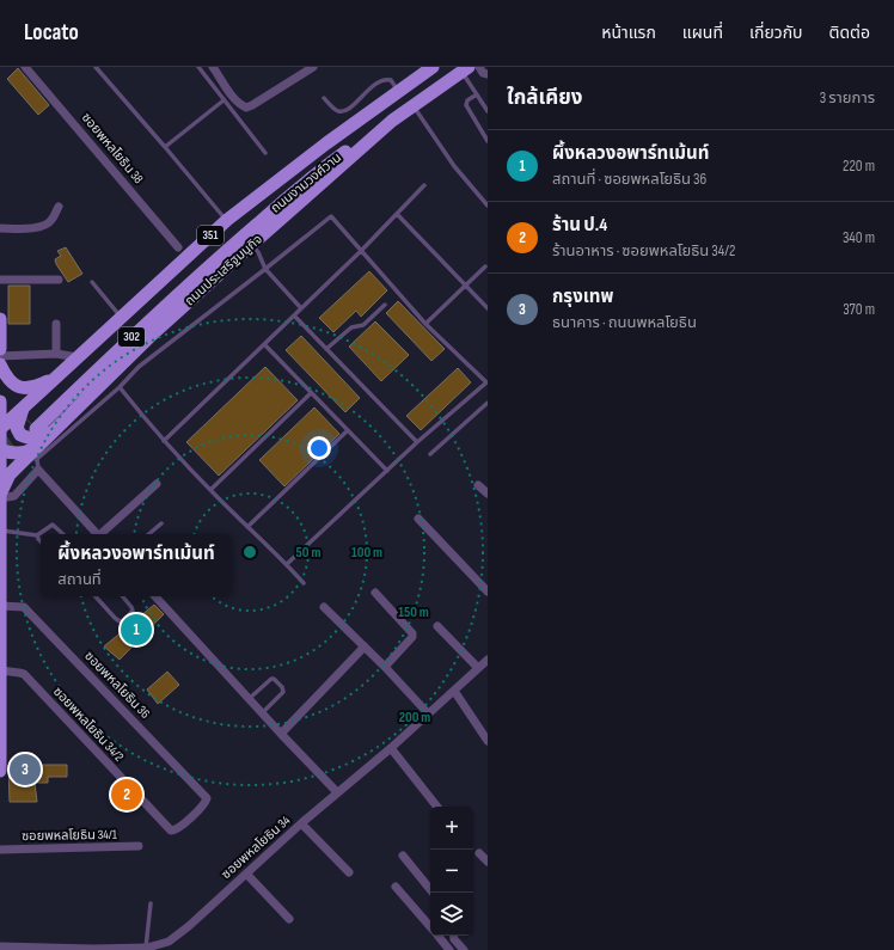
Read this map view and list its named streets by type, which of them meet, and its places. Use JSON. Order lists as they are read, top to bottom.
{
  "streets": {
    "main road": [
      "ถนนงามวงศ์วาน",
      "351",
      "ถนนประเสริฐมนูกิจ",
      "302"
    ],
    "street": [
      "ซอยพหลโยธิน 38",
      "ซอยพหลโยธิน 36",
      "ซอยพหลโยธิน 34/2",
      "ซอยพหลโยธิน 34/1",
      "ซอยพหลโยธิน 34"
    ]
  },
  "crossings": [
    ["ถนนงามวงศ์วาน", "351"],
    ["ถนนงามวงศ์วาน", "ถนนประเสริฐมนูกิจ"],
    ["ซอยพหลโยธิน 36", "ซอยพหลโยธิน 34/2"]
  ],
  "page": {
    "header": "Locato",
    "nav": [
      "หน้าแรก",
      "แผนที่",
      "เกี่ยวกับ",
      "ติดต่อ"
    ],
    "heading": ["ใกล้เคียง", "3 รายการ"],
    "list": [
      {
        "mark": "1",
        "name": "ผึ้งหลวงอพาร์ทเม้นท์",
        "note": "สถานที่ · ซอยพหลโยธิน 36",
        "value": "220 m"
      },
      {
        "mark": "2",
        "name": "ร้าน ป.4",
        "note": "ร้านอาหาร · ซอยพหลโยธิน 34/2",
        "value": "340 m"
      },
      {
        "mark": "3",
        "name": "กรุงเทพ",
        "note": "ธนาคาร · ถนนพหลโยธิน",
        "value": "370 m"
      }
    ],
    "popup": ["ผึ้งหลวงอพาร์ทเม้นท์", "สถานที่"],
    "pins": ["1", "3", "2"],
    "map_buttons": ["+", "−"]
  },
  "rings": [
    "50 m",
    "100 m",
    "150 m",
    "200 m"
  ]
}
